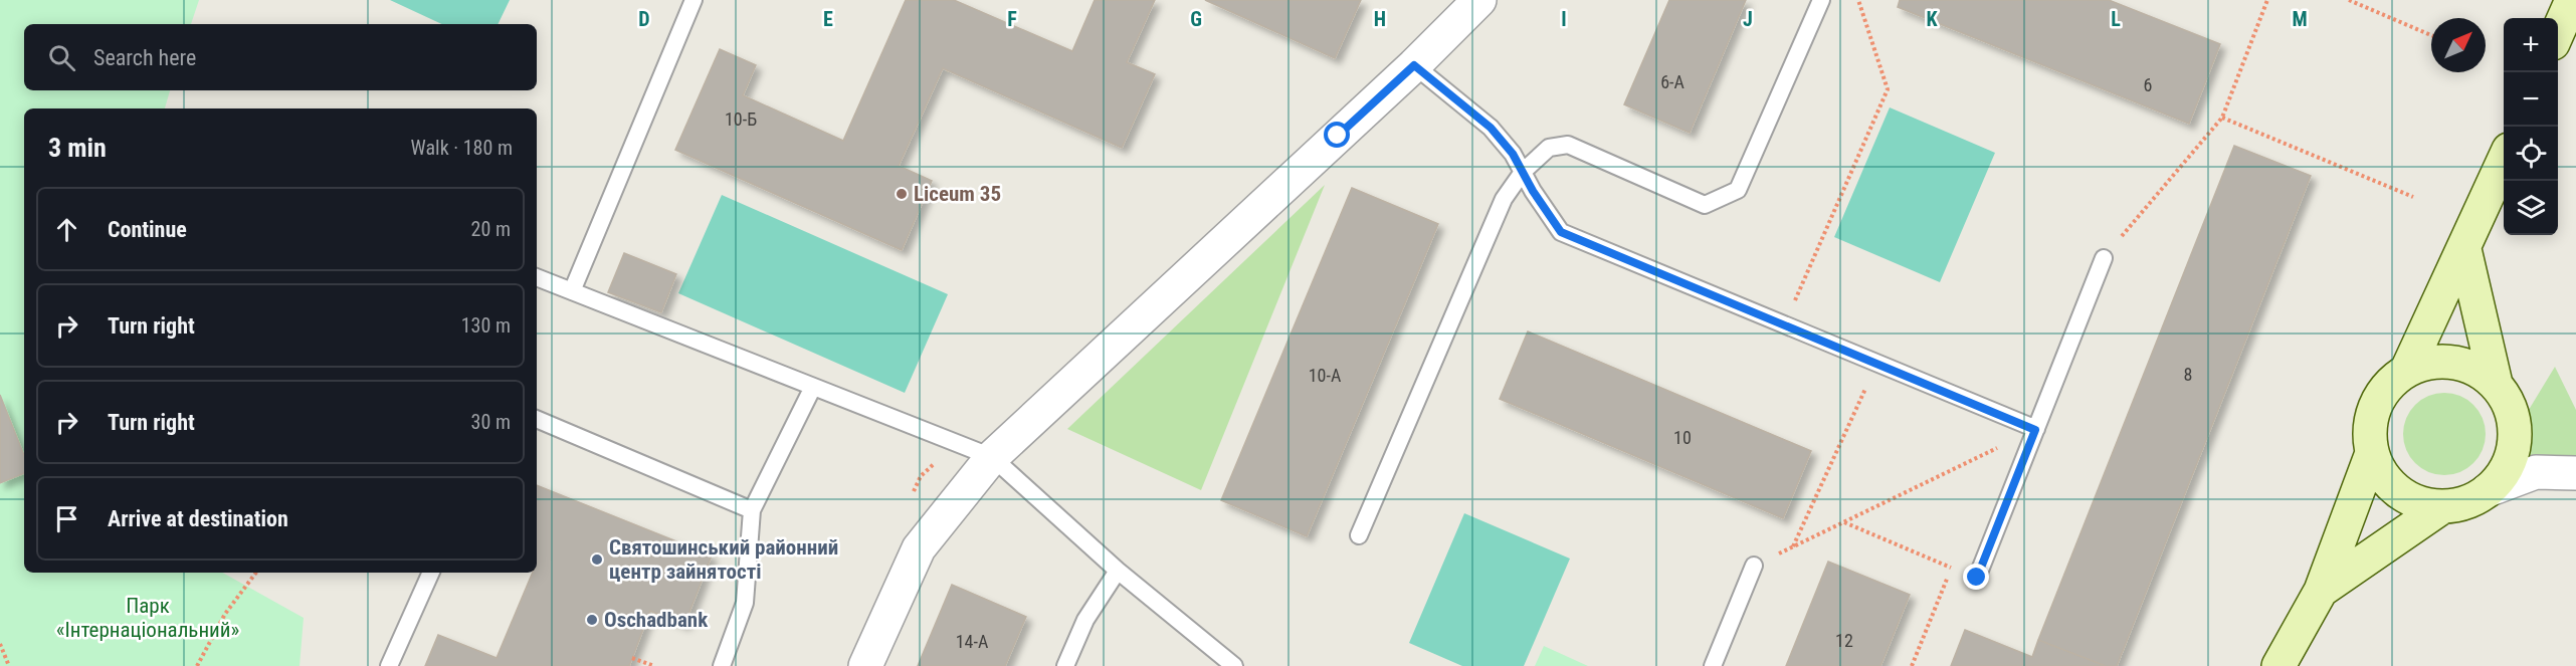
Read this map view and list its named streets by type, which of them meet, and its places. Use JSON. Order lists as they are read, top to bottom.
{
  "parks": ["Парк «Інтернаціональний»"],
  "places": ["Liceum 35", "Святошинський районний центр зайнятості", "Oschadbank"],
  "house_numbers": [
    "6-А",
    "6",
    "10-Б",
    "8",
    "10-А",
    "10",
    "12",
    "14-А"
  ],
  "north": "top right",
  "page": {
    "map_buttons": ["+", "−"],
    "search": "Search here",
    "heading": ["3 min", "Walk · 180 m"],
    "list": [
      ["Continue", "20 m"],
      ["Turn right", "130 m"],
      ["Turn right", "30 m"],
      "Arrive at destination"
    ]
  },
  "grid": {
    "columns": [
      "D",
      "E",
      "F",
      "G",
      "H",
      "I",
      "J",
      "K",
      "L",
      "M"
    ]
  }
}
